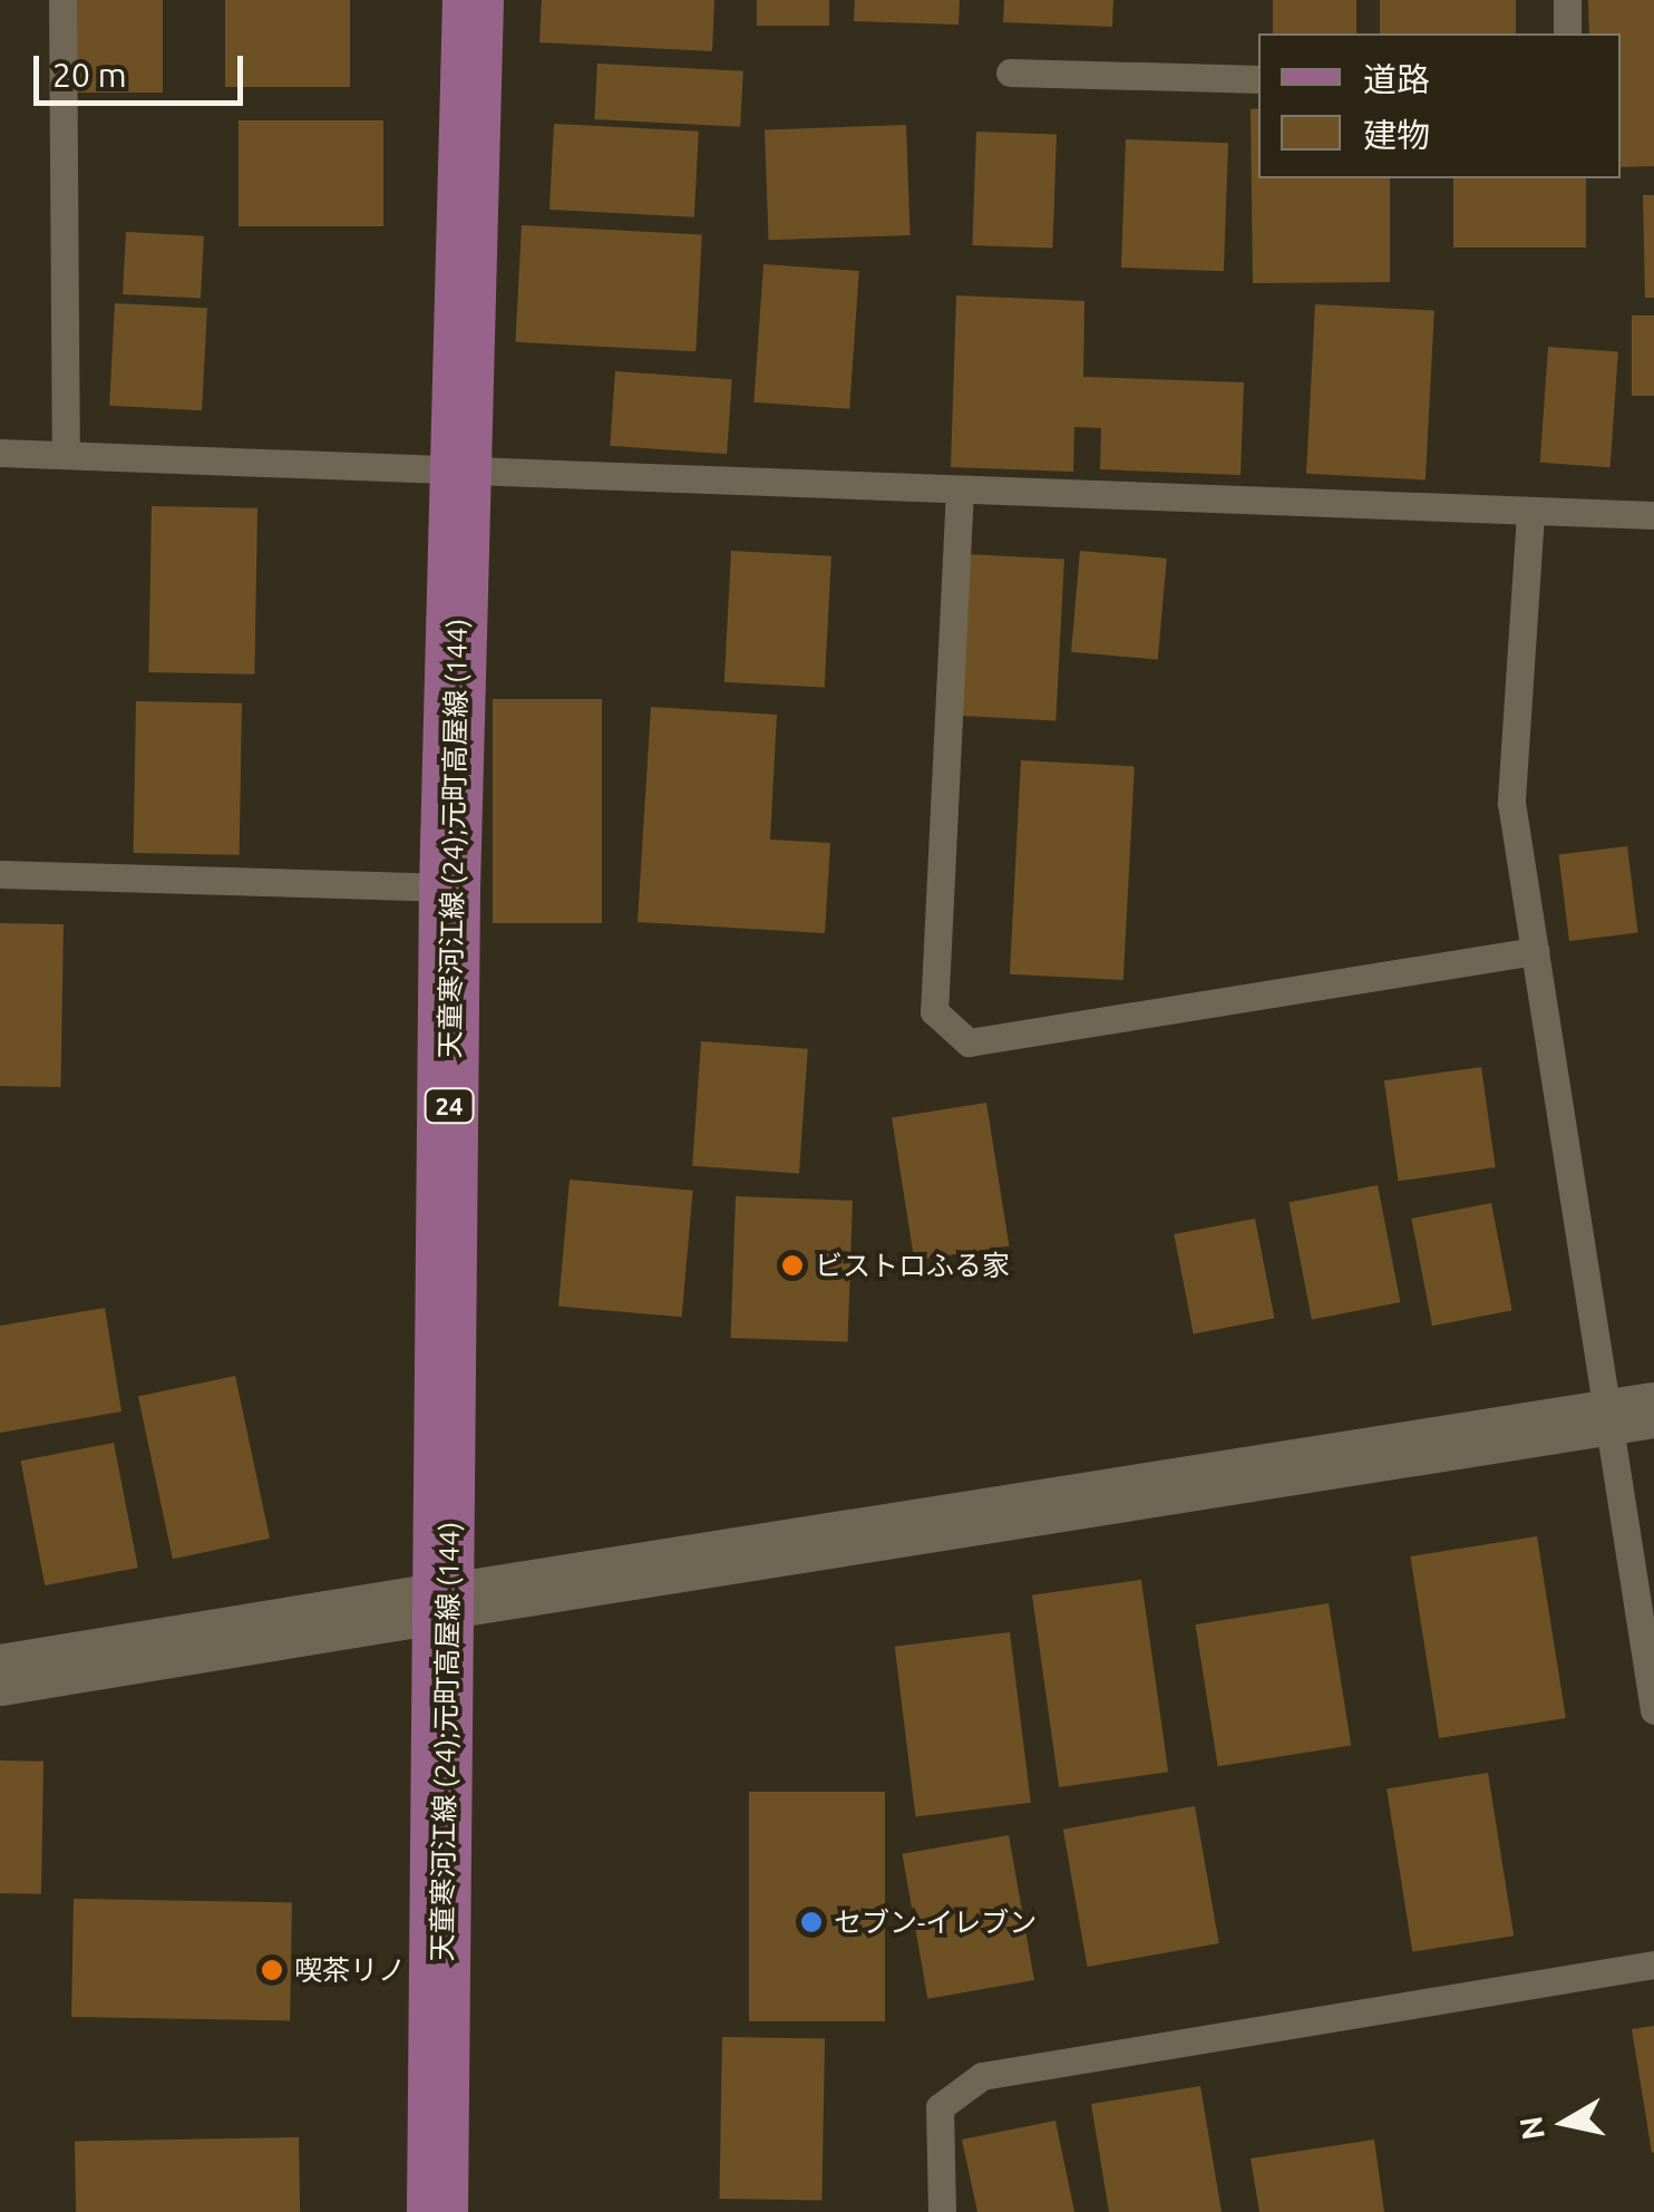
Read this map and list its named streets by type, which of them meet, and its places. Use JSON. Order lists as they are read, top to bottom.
{
  "streets": {
    "main road": ["天童寒河江線 (24);元町高屋線 (144)", "24"]
  },
  "places": ["ビストロふる家", "セブン-イレブン", "喫茶リノ"],
  "legend": ["道路", "建物"],
  "scale_bar": "20 m",
  "north": "left"
}
